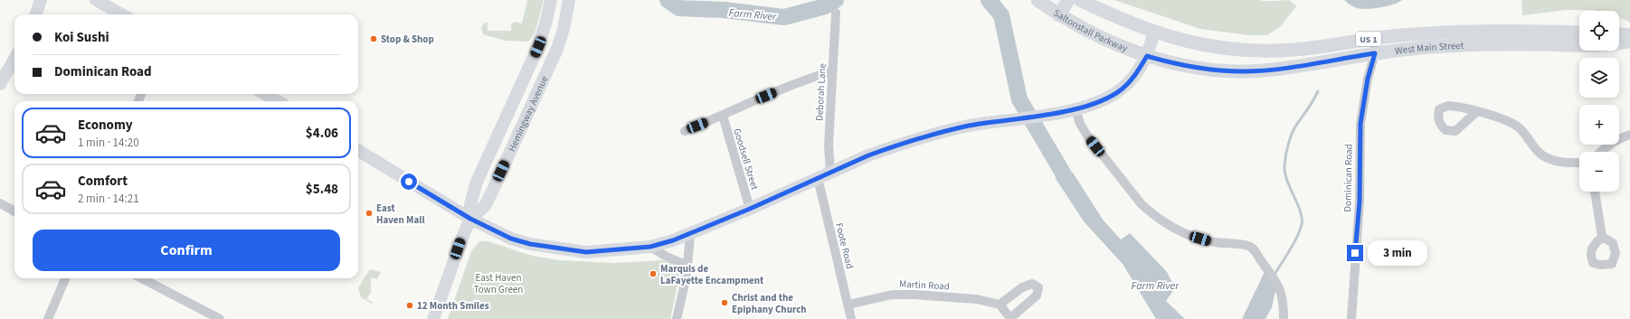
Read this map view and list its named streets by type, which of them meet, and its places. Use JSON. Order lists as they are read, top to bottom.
{
  "streets": {
    "main road": [
      "Saltonstall Parkway",
      "US 1",
      "West Main Street",
      "Hemingway Avenue"
    ],
    "street": [
      "Deborah Lane",
      "Goodsell Street",
      "Dominican Road",
      "Foote Road",
      "Martin Road"
    ]
  },
  "crossings": [
    ["Saltonstall Parkway", "West Main Street"],
    ["US 1", "West Main Street"],
    ["West Main Street", "Dominican Road"],
    ["Foote Road", "Martin Road"]
  ],
  "water": ["Farm River"],
  "parks": ["East Haven Town Green"],
  "places": [
    "Stop & Shop",
    "East Haven Mall",
    "Marquis de LaFayette Encampment",
    "Christ and the Epiphany Church",
    "12 Month Smiles"
  ],
  "page": {
    "map_buttons": ["+", "−"],
    "banner": ["Koi Sushi", "Dominican Road"],
    "list": [
      {
        "name": "Economy",
        "note": "1 min · 14:20",
        "value": "$4.06"
      },
      {
        "name": "Comfort",
        "note": "2 min · 14:21",
        "value": "$5.48"
      }
    ],
    "buttons": "Confirm",
    "bubble": "3 min"
  }
}
